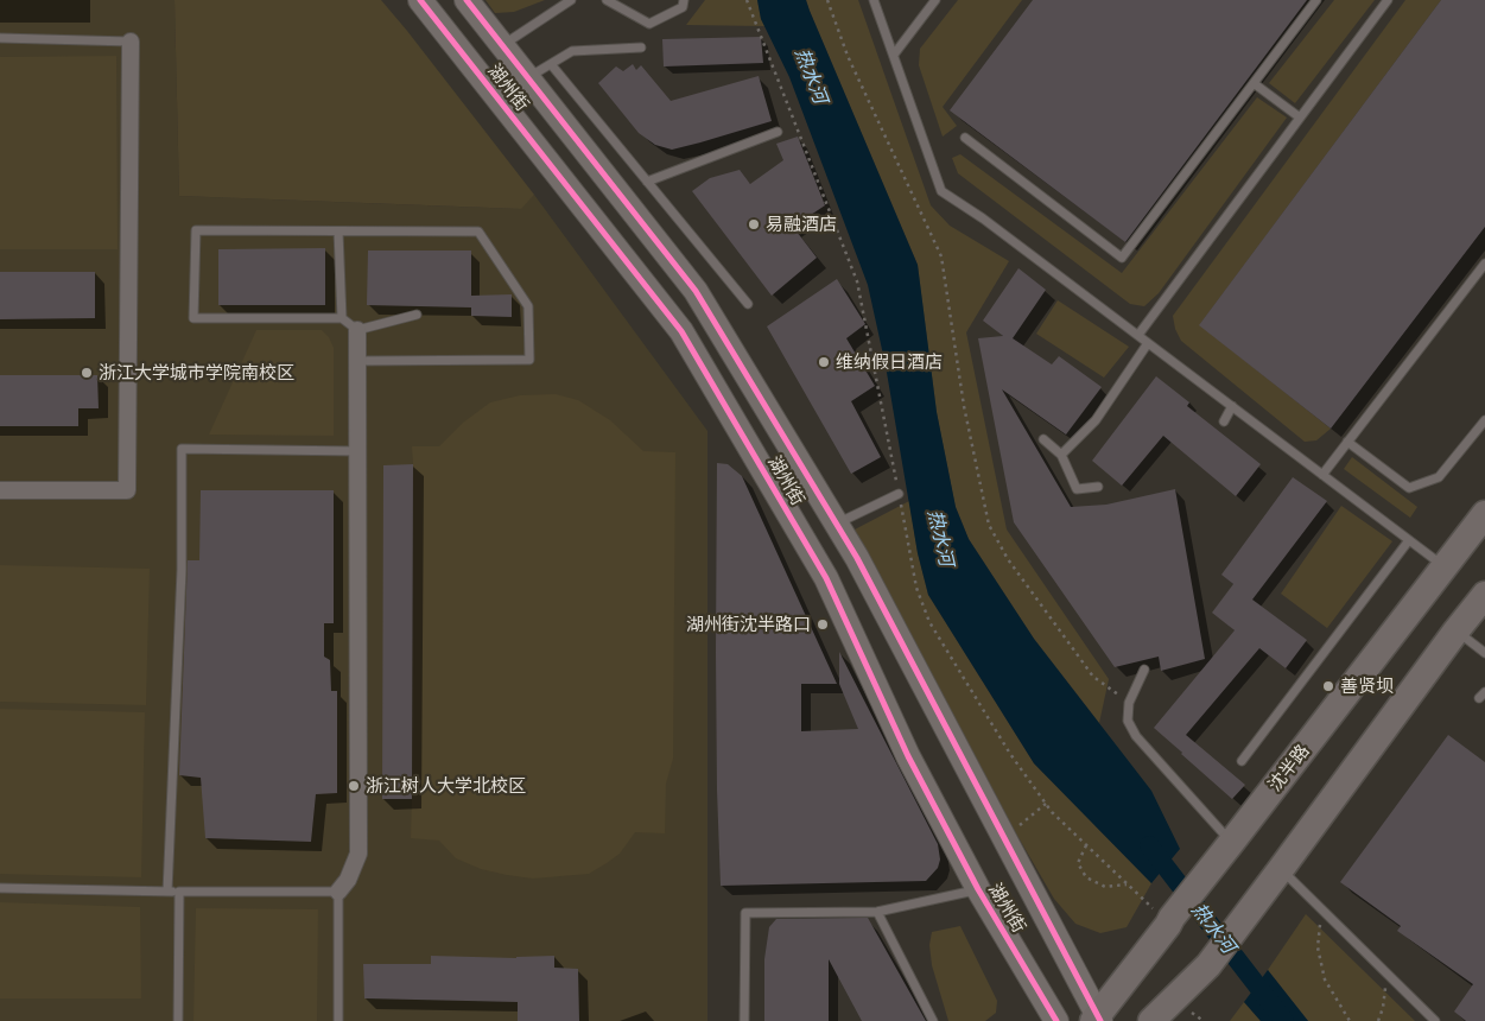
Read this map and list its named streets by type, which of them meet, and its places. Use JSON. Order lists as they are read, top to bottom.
{
  "streets": {
    "main road": ["湖州街", "沈半路"]
  },
  "crossings": [
    ["湖州街", "沈半路"]
  ],
  "water": ["热水河"],
  "places": [
    "易融酒店",
    "维纳假日酒店",
    "浙江大学城市学院南校区",
    "湖州街沈半路口",
    "善贤坝",
    "浙江树人大学北校区"
  ]
}
